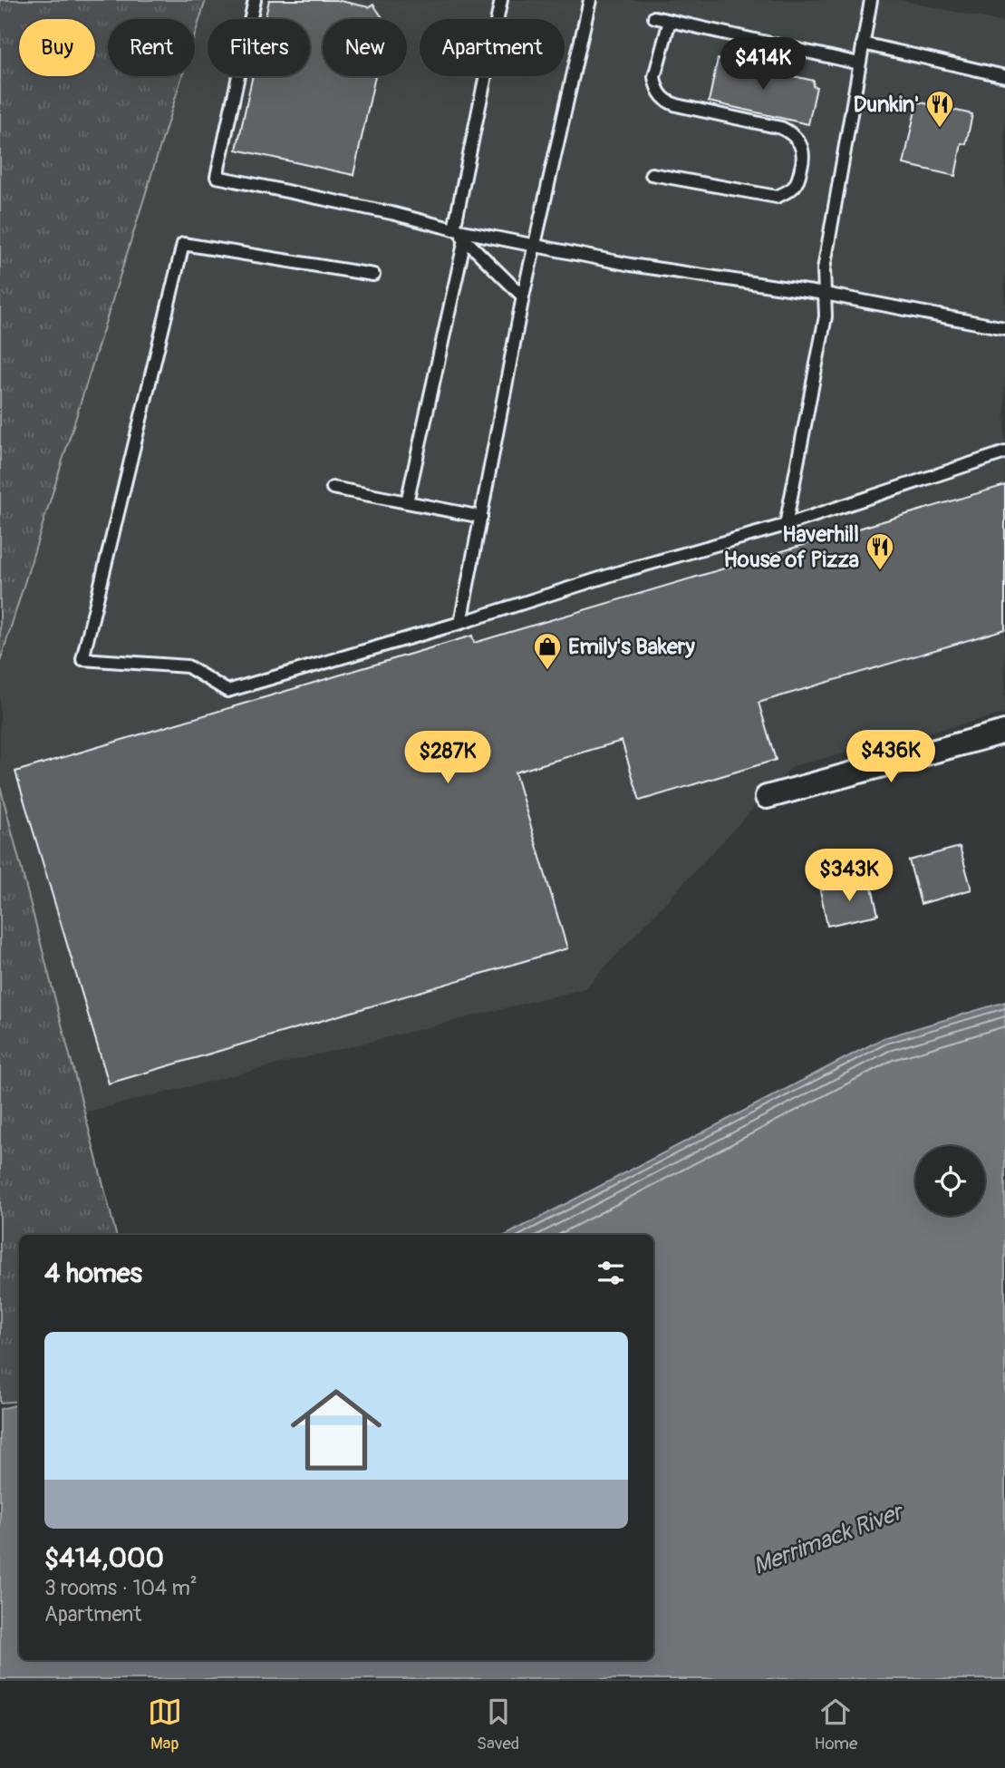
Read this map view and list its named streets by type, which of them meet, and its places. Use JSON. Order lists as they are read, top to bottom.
{
  "water": ["Merrimack River"],
  "places": {
    "restaurant": ["Dunkin'", "Haverhill House of Pizza"],
    "shop": ["Emily's Bakery"]
  },
  "page": {
    "chip": [
      "Buy",
      "Rent",
      "Filters",
      "New",
      "Apartment"
    ],
    "price": [
      "$414K",
      "$436K",
      "$287K",
      "$343K"
    ],
    "heading": "4 homes",
    "list": [
      {
        "name": "$414,000",
        "note": "3 rooms · 104 m² · Apartment"
      }
    ],
    "tabs": ["Map", "Saved", "Home"]
  }
}
